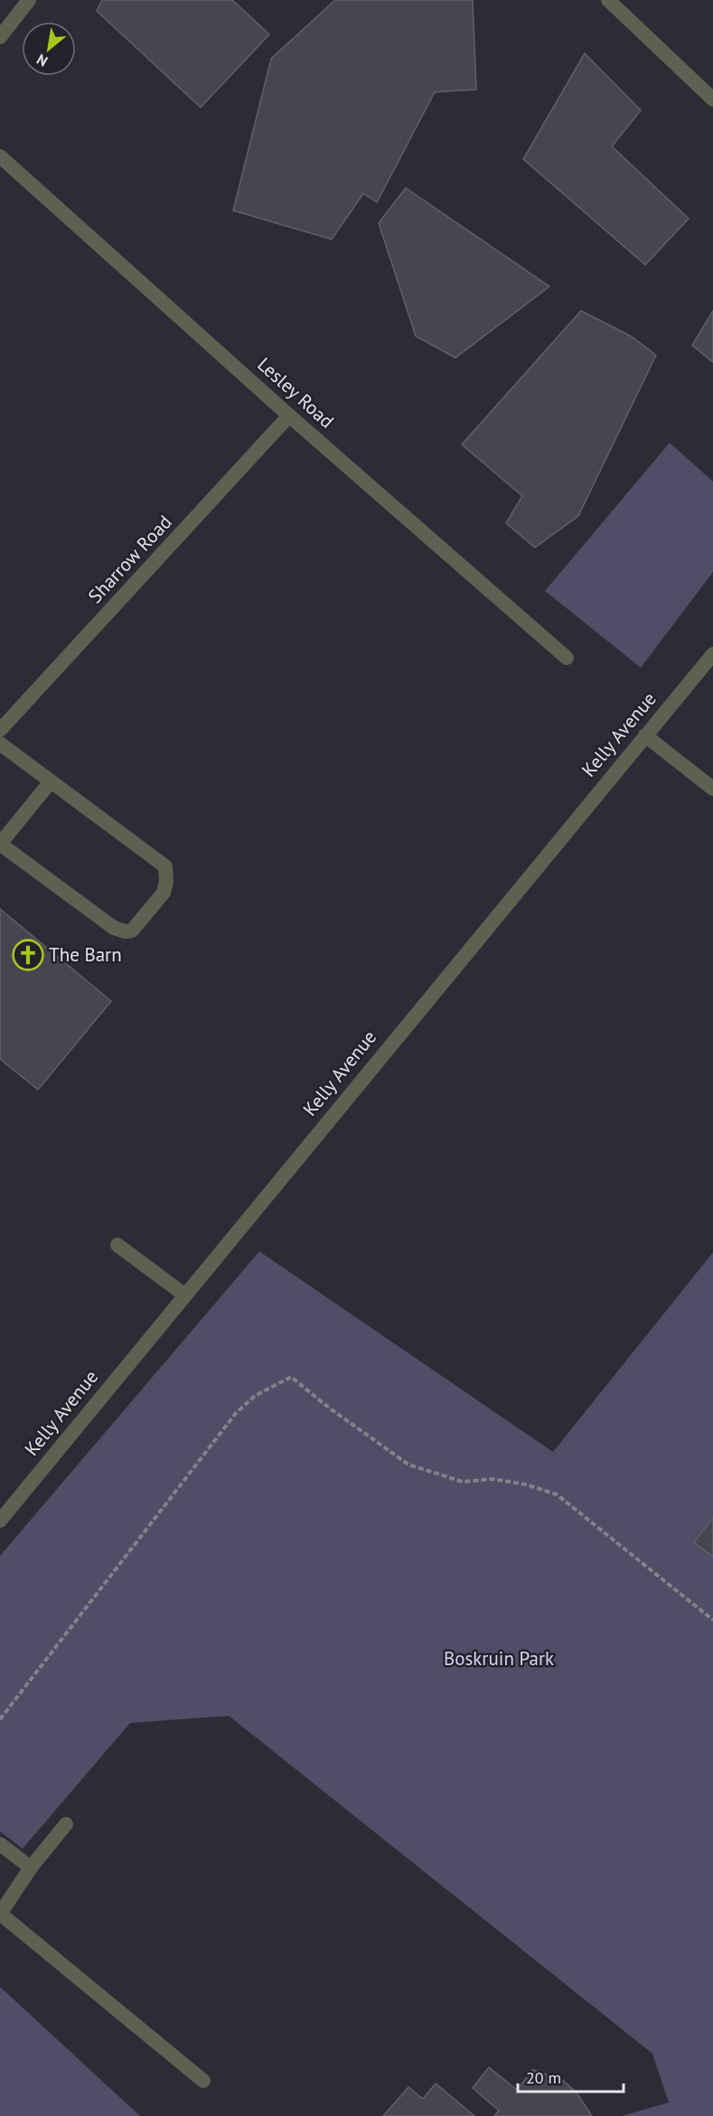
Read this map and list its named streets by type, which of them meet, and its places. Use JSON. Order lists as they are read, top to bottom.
{
  "streets": {
    "street": ["Lesley Road", "Sharrow Road", "Kelly Avenue"]
  },
  "crossings": [
    ["Lesley Road", "Sharrow Road"]
  ],
  "parks": ["Boskruin Park"],
  "places": {
    "church": ["The Barn"]
  },
  "scale_bar": "20 m",
  "north": "bottom left"
}
